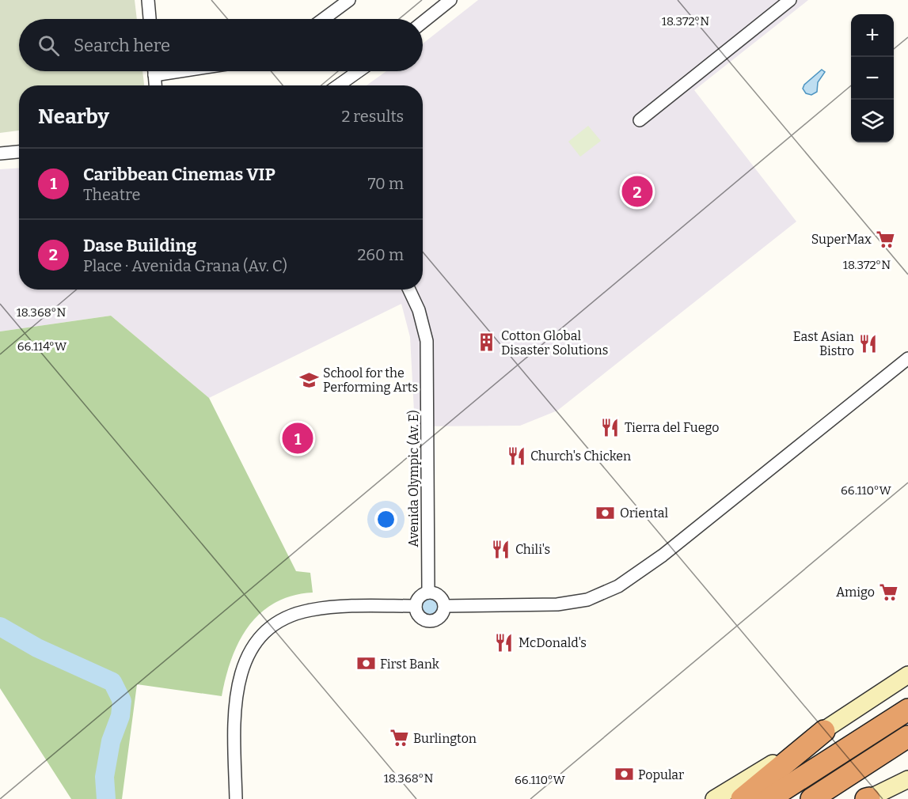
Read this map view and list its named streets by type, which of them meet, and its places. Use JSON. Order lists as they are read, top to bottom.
{
  "streets": {
    "street": ["Avenida Olympic (Av. E)"]
  },
  "places": {
    "supermarket": ["SuperMax", "Amigo", "Burlington"],
    "building": ["Cotton Global Disaster Solutions"],
    "restaurant": [
      "East Asian Bistro",
      "Tierra del Fuego",
      "Church's Chicken",
      "Chili's",
      "McDonald's"
    ],
    "school or university": ["School for the Performing Arts"],
    "bank": ["Oriental", "First Bank", "Popular"]
  },
  "page": {
    "map_buttons": ["+", "−"],
    "search": "Search here",
    "heading": ["Nearby", "2 results"],
    "list": [
      {
        "mark": "1",
        "name": "Caribbean Cinemas VIP",
        "note": "Theatre",
        "value": "70 m"
      },
      {
        "mark": "2",
        "name": "Dase Building",
        "note": "Place · Avenida Grana (Av. C)",
        "value": "260 m"
      }
    ],
    "pins": ["2", "1"]
  },
  "coordinates": [
    "18.372°N",
    "18.368°N",
    "66.114°W",
    "66.110°W"
  ]
}
